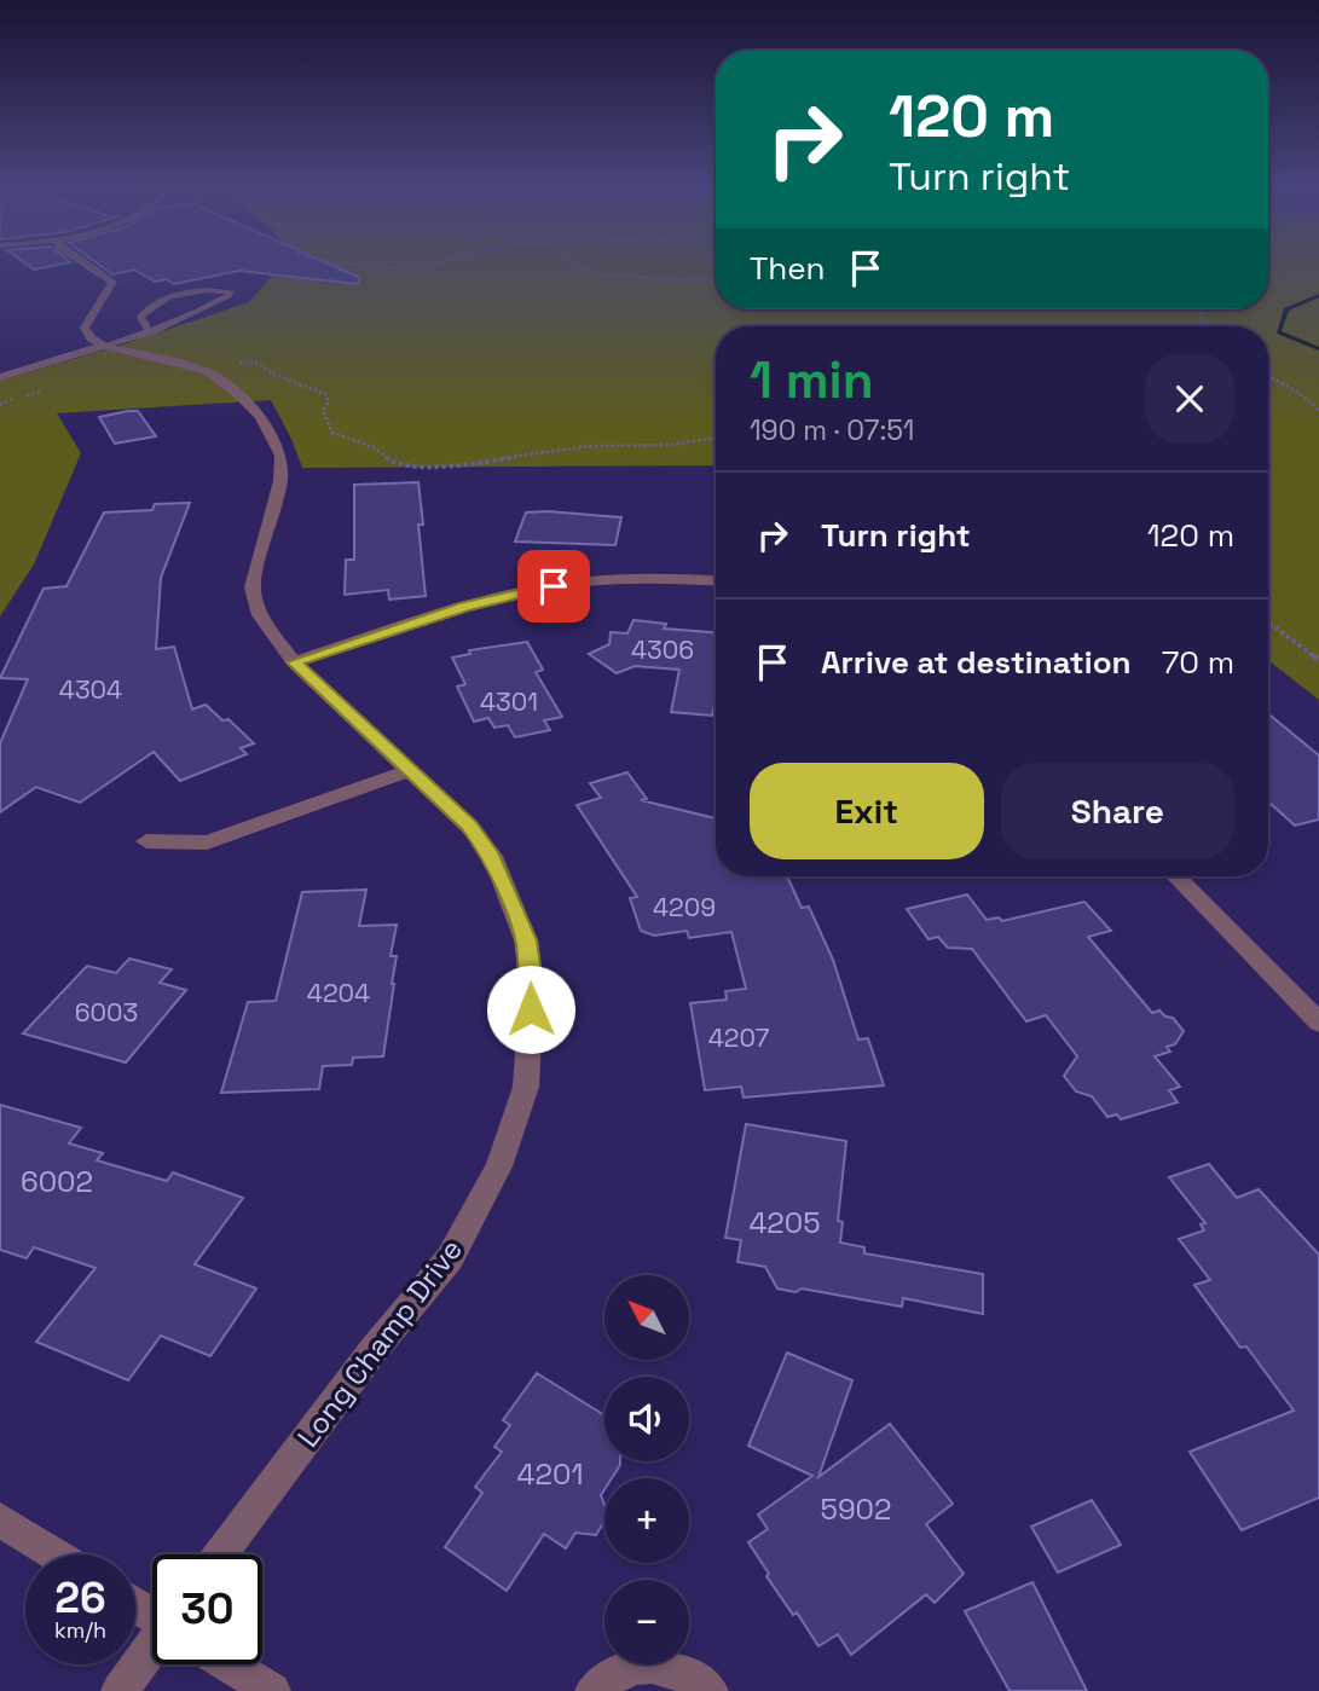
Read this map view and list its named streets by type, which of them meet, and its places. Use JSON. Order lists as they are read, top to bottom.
{
  "streets": {
    "street": ["Long Champ Drive"]
  },
  "house_numbers": [
    "4306",
    "4304",
    "4301",
    "4209",
    "4204",
    "6003",
    "4207",
    "6002",
    "4205",
    "4201",
    "5902"
  ],
  "north": "top left",
  "page": {
    "turn": ["120 m", "Turn right"],
    "then": "Then",
    "heading": ["1 min", "190 m · 07:51"],
    "list": [
      {
        "name": "Turn right",
        "value": "120 m"
      },
      {
        "name": "Arrive at destination",
        "value": "70 m"
      }
    ],
    "buttons": ["Exit", "Share"],
    "map_buttons": ["+", "−"],
    "speed": "26 km/h",
    "limit": "30"
  }
}
